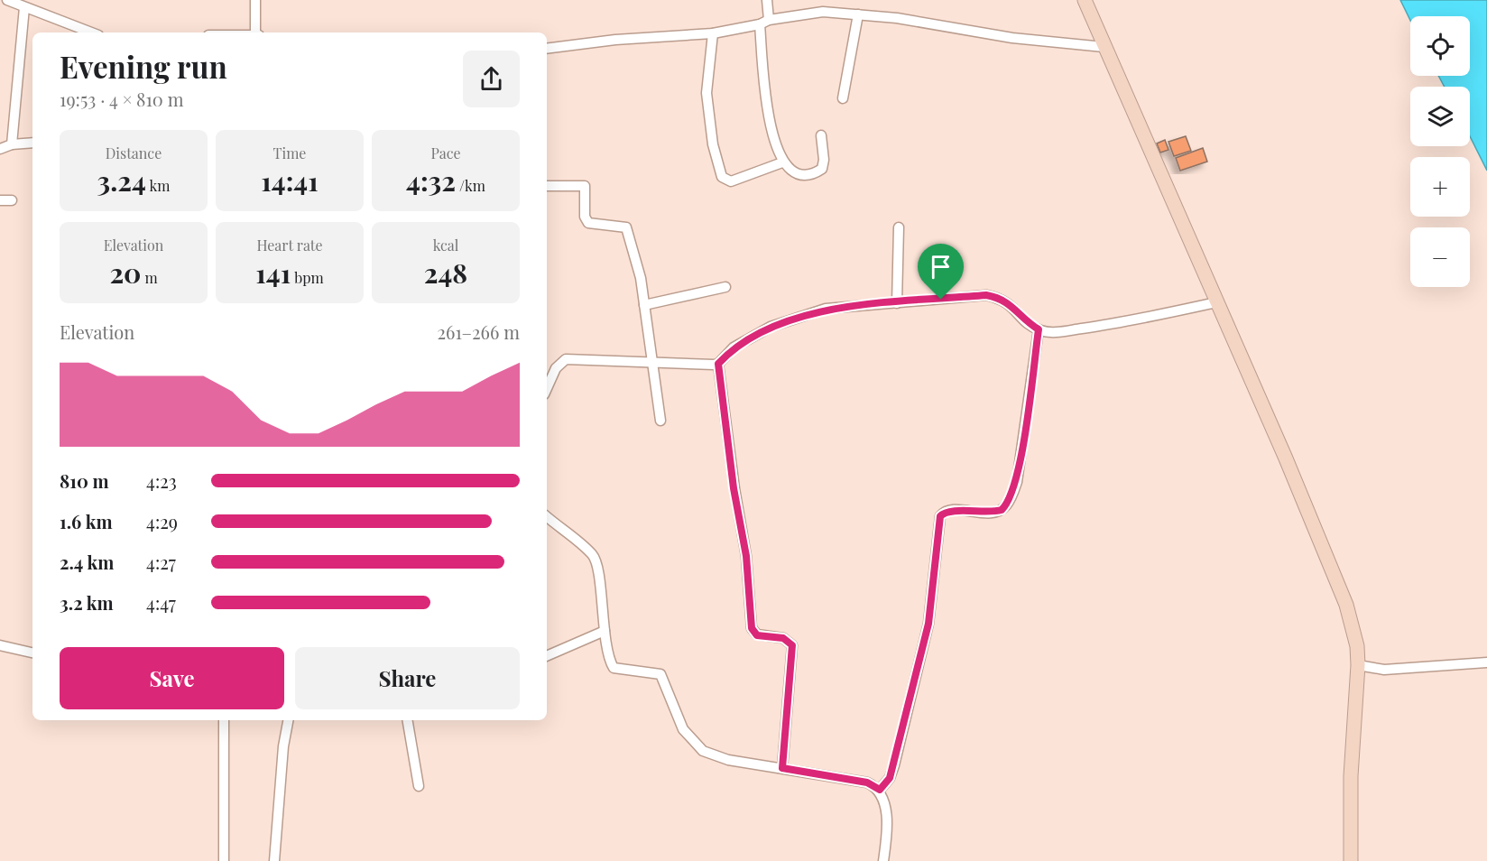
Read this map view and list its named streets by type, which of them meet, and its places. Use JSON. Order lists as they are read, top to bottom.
{
  "page": {
    "map_buttons": ["+", "−"],
    "heading": ["Evening run", "19:53 · 4 × 810 m"],
    "stats": [
      ["Distance", "3.24 km"],
      ["Time", "14:41"],
      ["Pace", "4:32 /km"],
      ["Elevation", "20 m"],
      ["Heart rate", "141 bpm"],
      ["kcal", "248"]
    ],
    "chart": ["Elevation", "261–266 m"],
    "list": [
      {
        "name": "810 m",
        "note": "4:23"
      },
      {
        "name": "1.6 km",
        "note": "4:29"
      },
      {
        "name": "2.4 km",
        "note": "4:27"
      },
      {
        "name": "3.2 km",
        "note": "4:47"
      }
    ],
    "buttons": ["Save", "Share"]
  }
}
